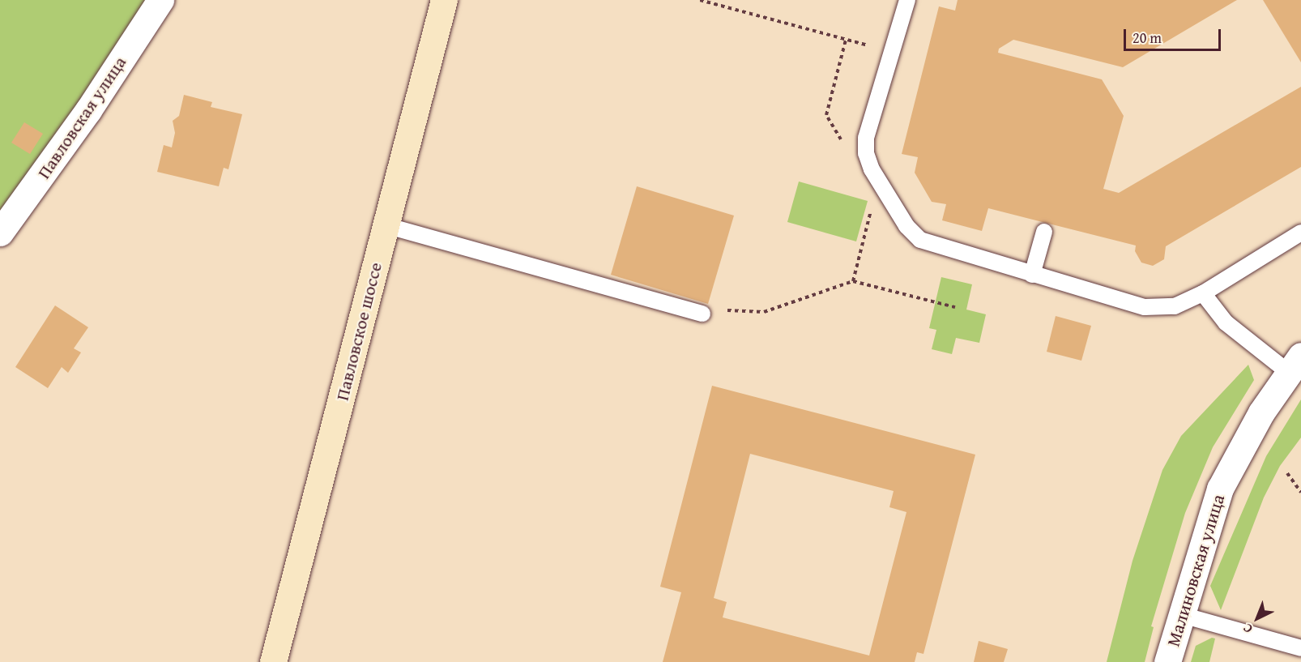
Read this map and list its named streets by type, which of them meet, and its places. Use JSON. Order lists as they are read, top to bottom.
{
  "streets": {
    "main road": ["Павловское шоссе"],
    "street": ["Павловская улица", "Малиновская улица"]
  },
  "scale_bar": "20 m",
  "north": "bottom left"
}
